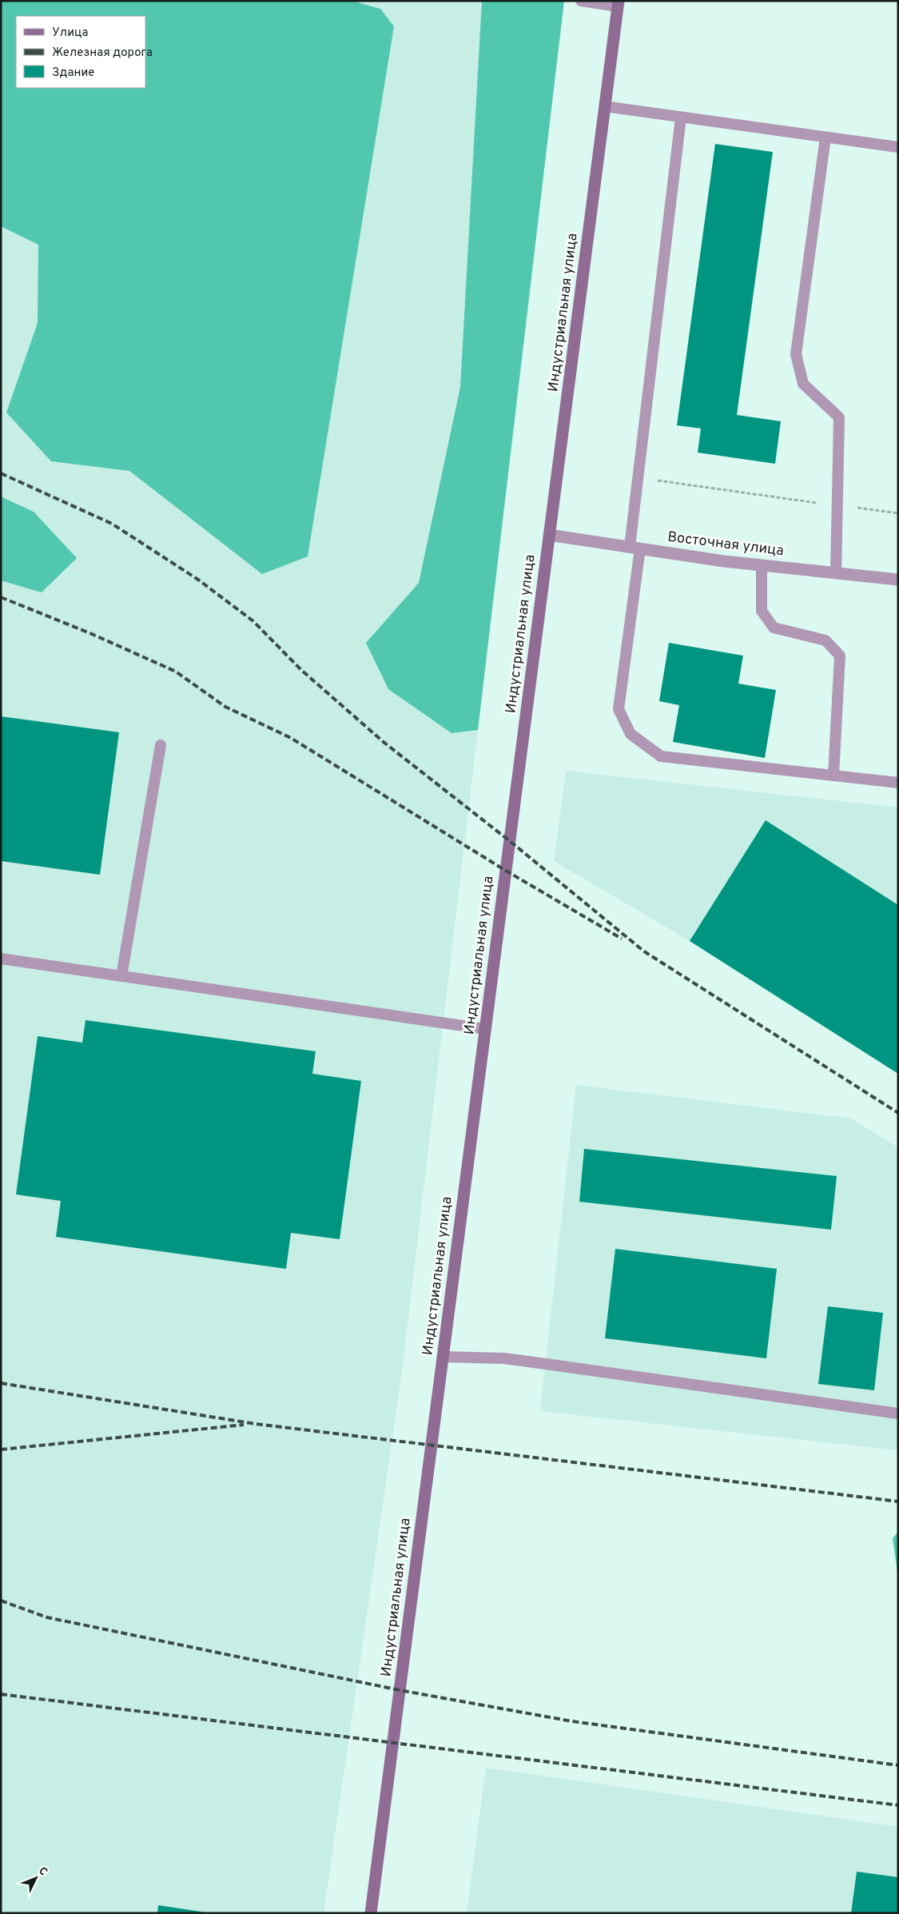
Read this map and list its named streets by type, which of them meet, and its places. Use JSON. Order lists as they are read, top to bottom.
{
  "streets": {
    "street": ["Индустриальная улица", "Восточная улица"]
  },
  "crossings": [
    ["Индустриальная улица", "Восточная улица"]
  ],
  "legend": ["Улица", "Железная дорога", "Здание"],
  "north": "top right"
}
